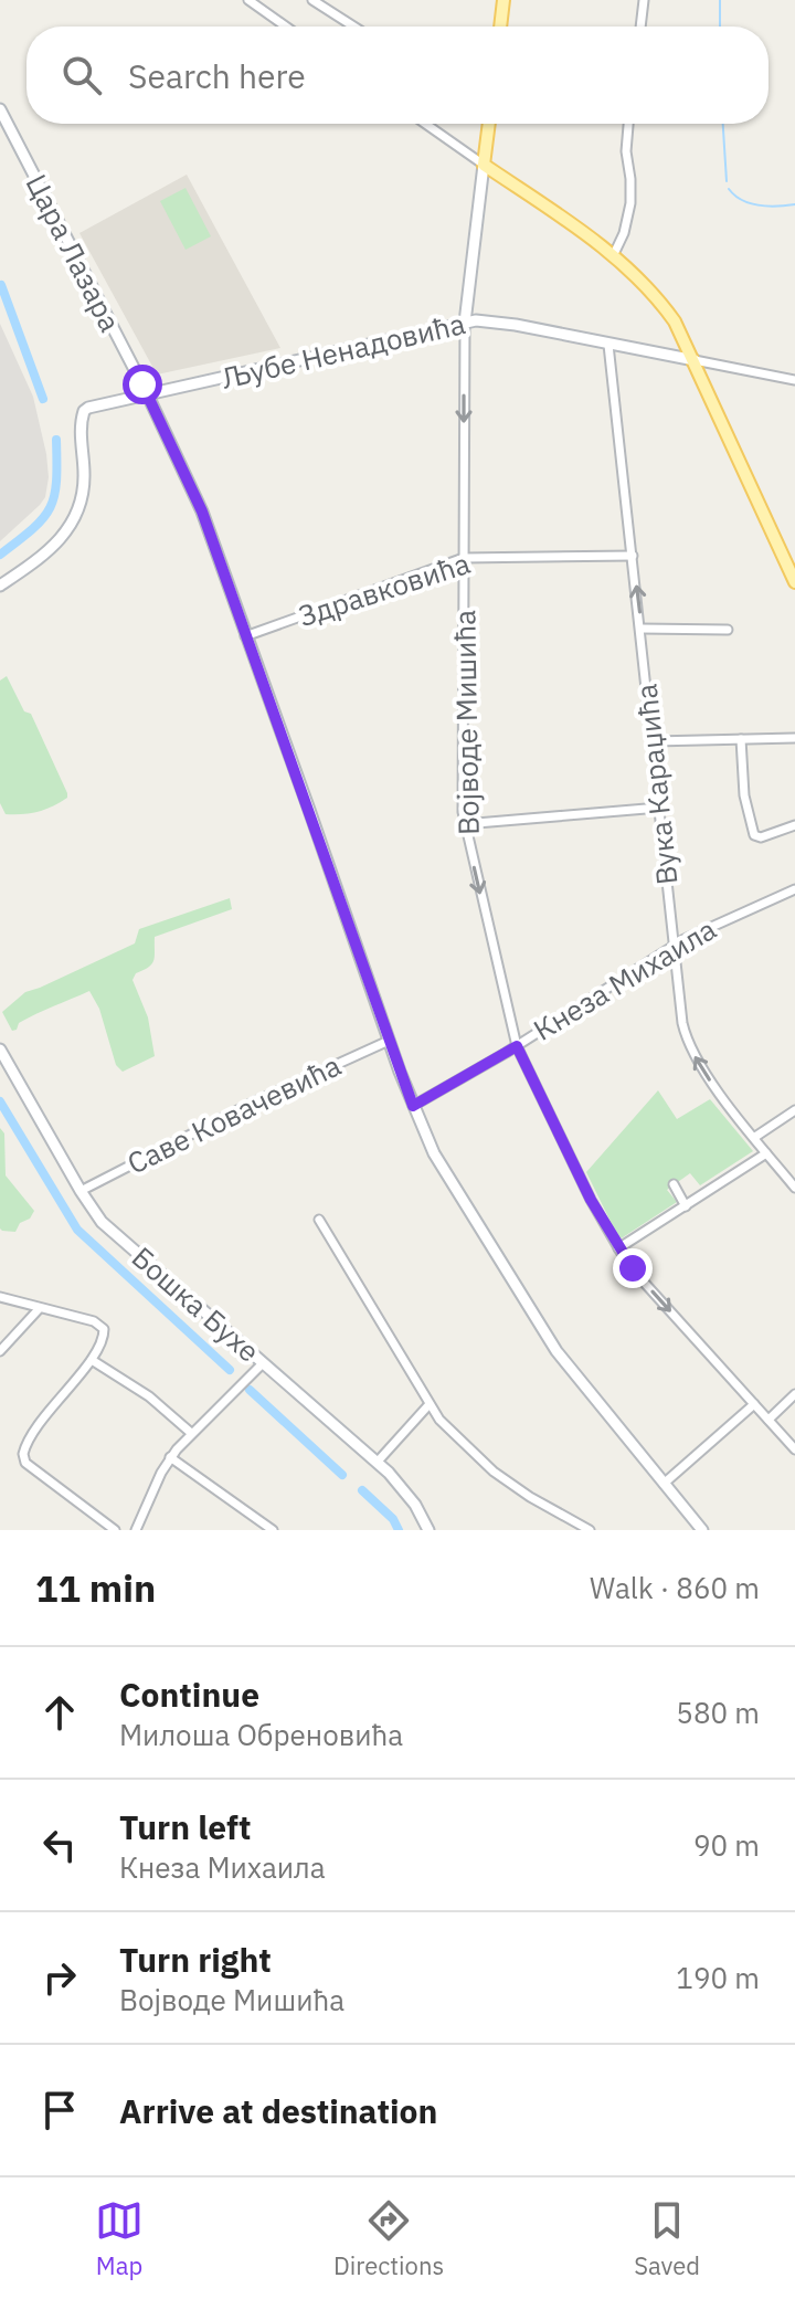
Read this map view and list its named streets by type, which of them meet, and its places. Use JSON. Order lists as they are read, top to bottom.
{
  "streets": {
    "main road": ["Војводе Мишића"],
    "street": [
      "Цара Лазара",
      "Љубе Ненадовића",
      "Здравковића",
      "Вука Караџића",
      "Кнеза Михаила",
      "Саве Ковачевића",
      "Бошка Бухе"
    ]
  },
  "crossings": [
    ["Цара Лазара", "Љубе Ненадовића"],
    ["Цара Лазара", "Здравковића"],
    ["Цара Лазара", "Кнеза Михаила"],
    ["Цара Лазара", "Саве Ковачевића"],
    ["Љубе Ненадовића", "Војводе Мишића"],
    ["Љубе Ненадовића", "Вука Караџића"],
    ["Здравковића", "Војводе Мишића"],
    ["Здравковића", "Вука Караџића"],
    ["Војводе Мишића", "Кнеза Михаила"],
    ["Вука Караџића", "Кнеза Михаила"],
    ["Саве Ковачевића", "Бошка Бухе"]
  ],
  "one_way": ["Војводе Мишића"],
  "page": {
    "search": "Search here",
    "heading": ["11 min", "Walk · 860 m"],
    "list": [
      ["Continue", "Милоша Обреновића", "580 m"],
      ["Turn left", "Кнеза Михаила", "90 m"],
      ["Turn right", "Војводе Мишића", "190 m"],
      "Arrive at destination"
    ],
    "nav": ["Map", "Directions", "Saved"]
  }
}
